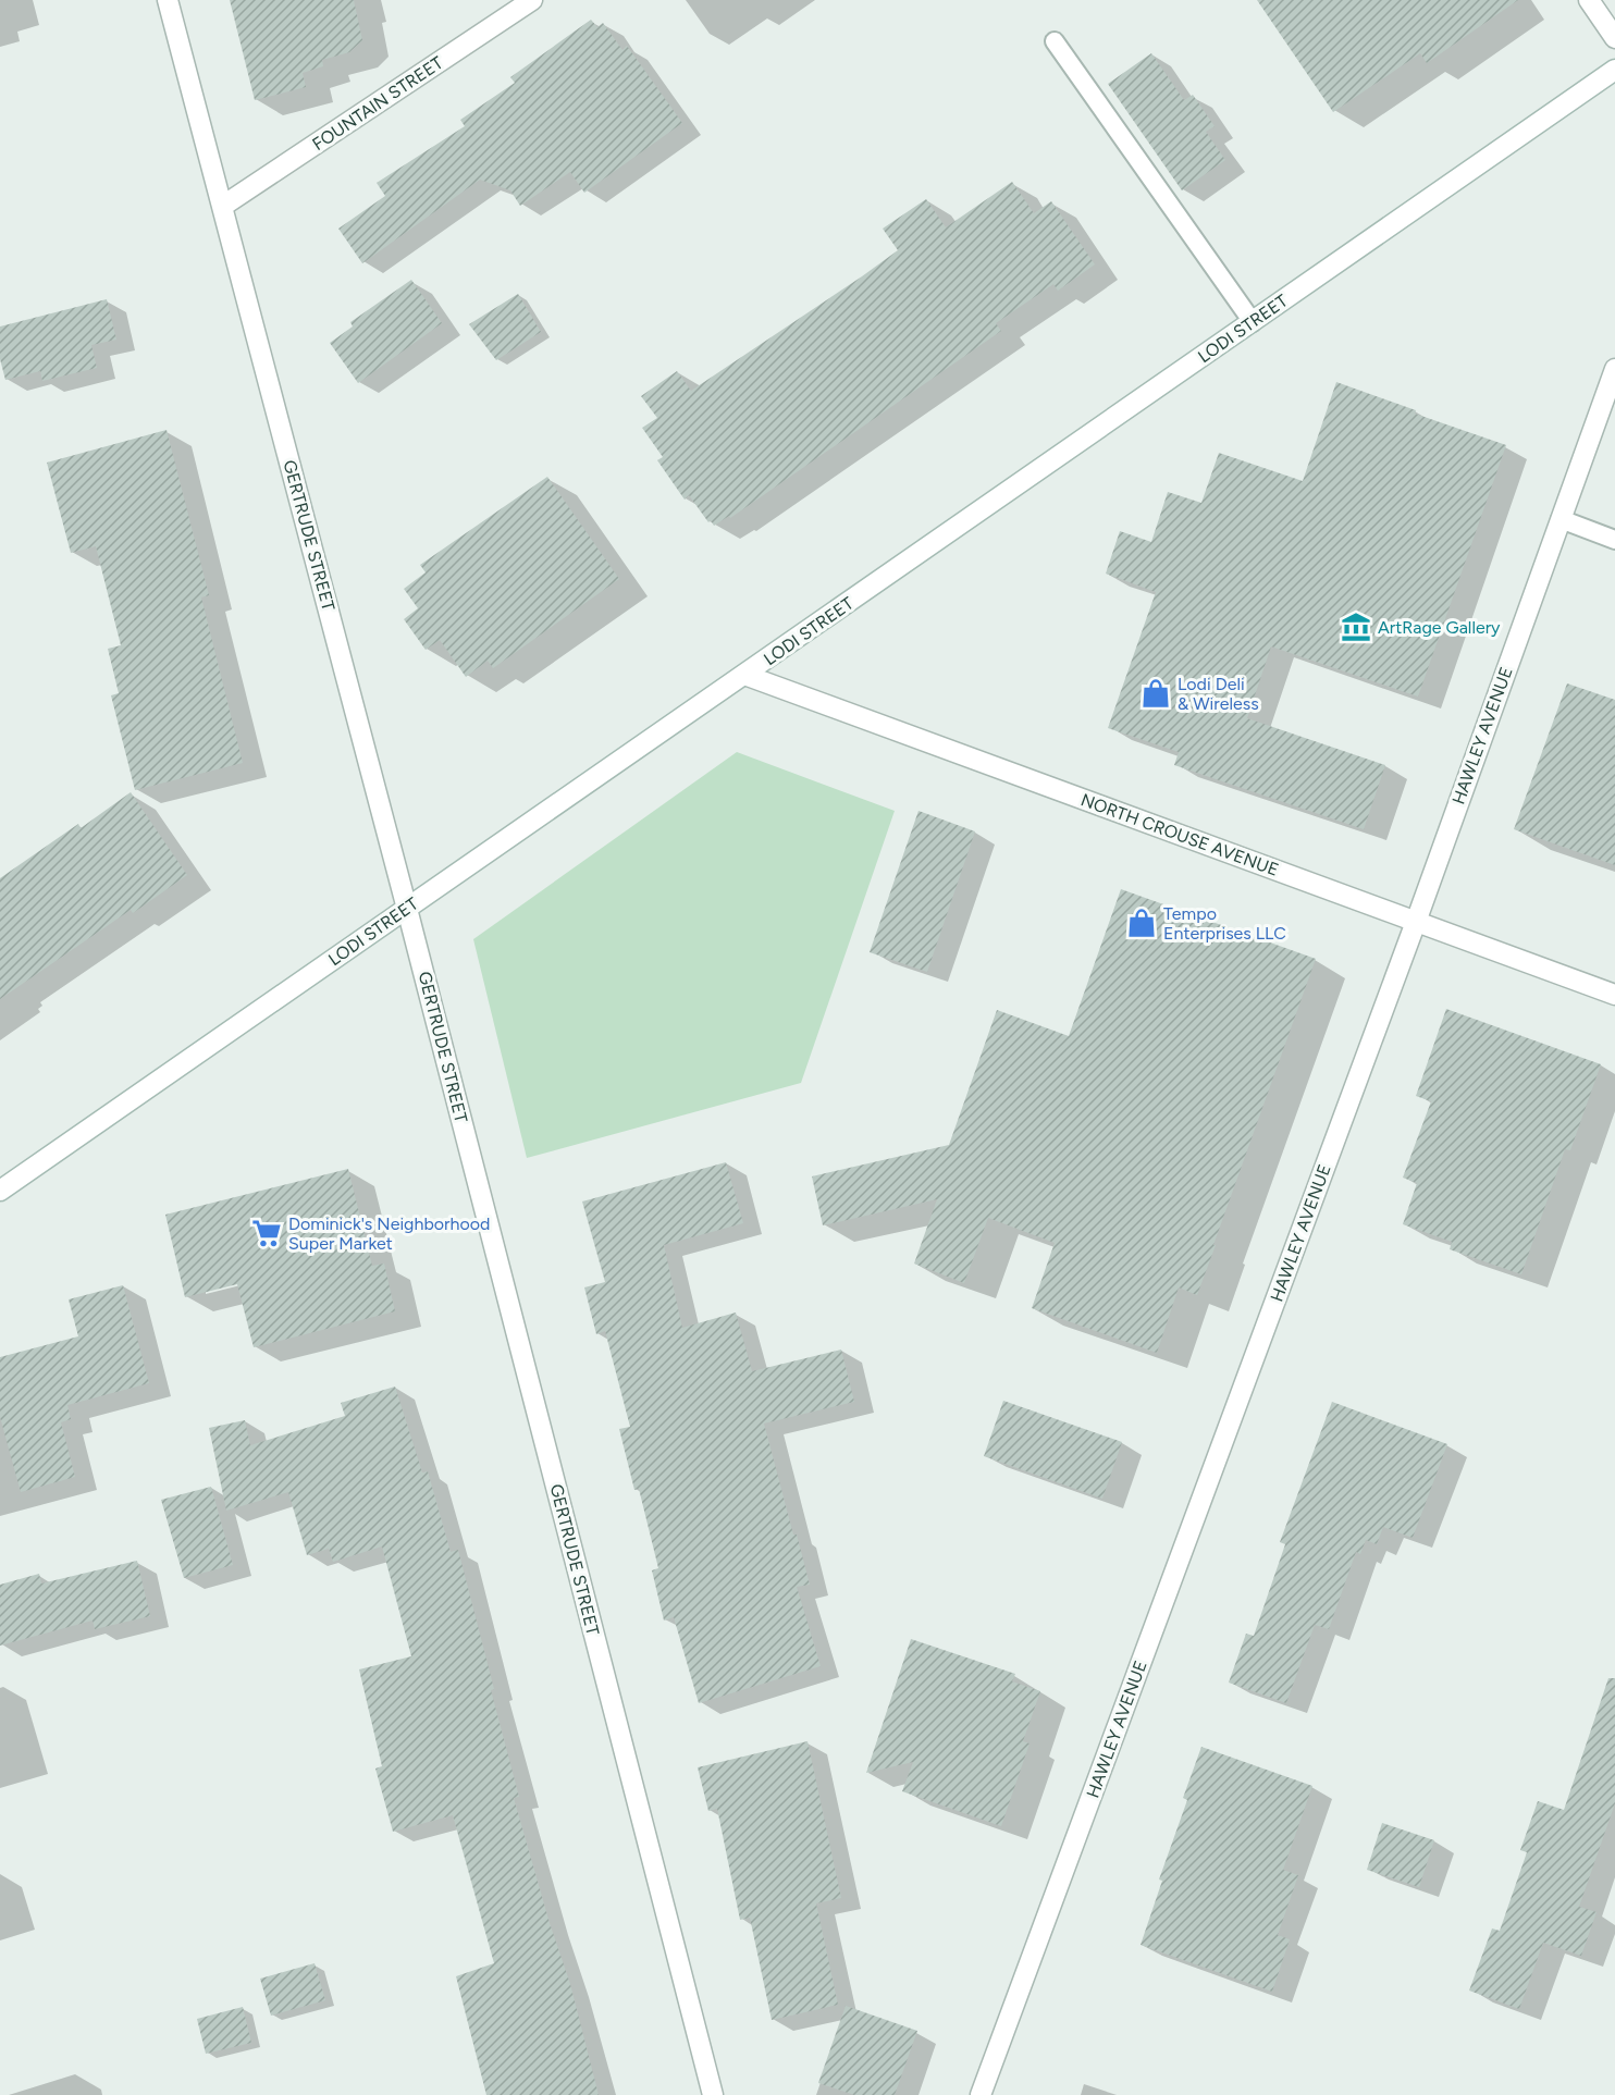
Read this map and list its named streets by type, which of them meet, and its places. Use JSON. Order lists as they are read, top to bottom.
{
  "streets": {
    "street": [
      "FOUNTAIN STREET",
      "LODI STREET",
      "GERTRUDE STREET",
      "HAWLEY AVENUE",
      "NORTH CROUSE AVENUE"
    ]
  },
  "crossings": [
    ["FOUNTAIN STREET", "GERTRUDE STREET"],
    ["LODI STREET", "GERTRUDE STREET"],
    ["LODI STREET", "NORTH CROUSE AVENUE"],
    ["HAWLEY AVENUE", "NORTH CROUSE AVENUE"]
  ],
  "places": {
    "museum": ["ArtRage Gallery"],
    "shop": ["Lodi Deli & Wireless", "Tempo Enterprises LLC"],
    "supermarket": ["Dominick's Neighborhood Super Market"]
  }
}
